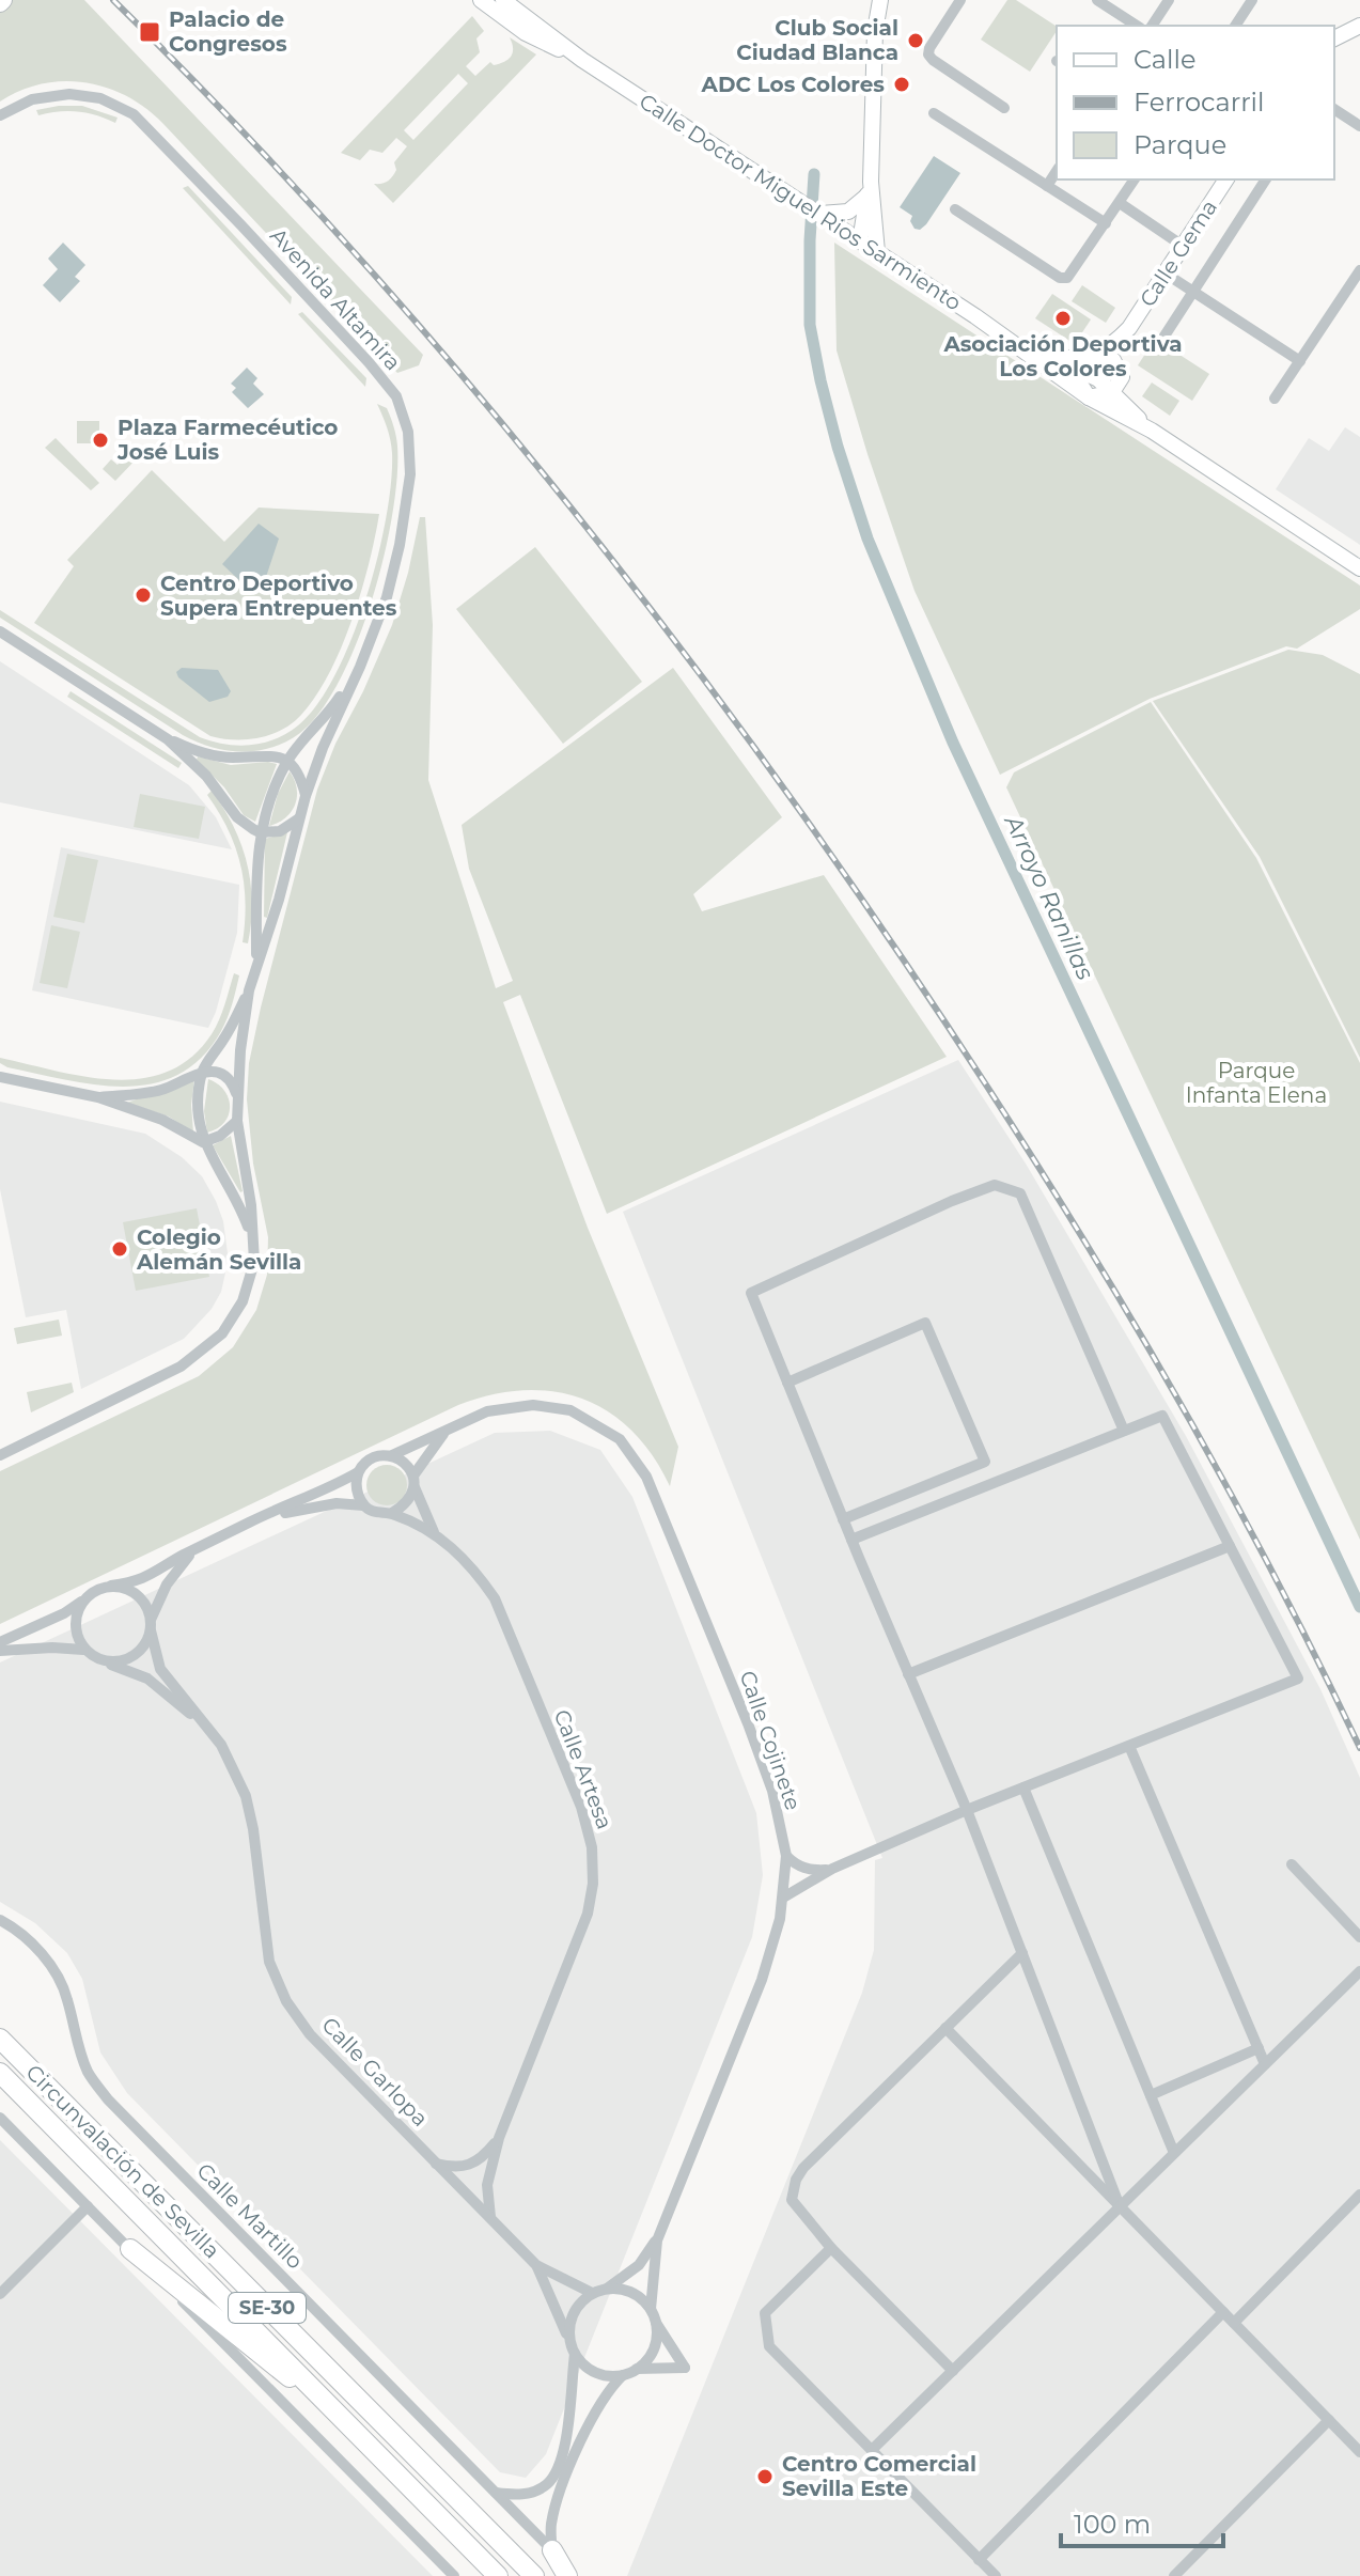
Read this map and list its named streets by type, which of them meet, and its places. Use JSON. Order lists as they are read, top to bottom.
{
  "streets": {
    "highway": ["Circunvalación de Sevilla", "SE-30"],
    "main road": ["Calle Doctor Miguel Rios Sarmiento", "Calle Gema"],
    "street": [
      "Avenida Altamira",
      "Calle Cojinete",
      "Calle Artesa",
      "Calle Garlopa",
      "Calle Martillo"
    ]
  },
  "crossings": [
    ["Calle Cojinete", "Calle Artesa"],
    ["Calle Cojinete", "Calle Garlopa"],
    ["Calle Artesa", "Calle Garlopa"]
  ],
  "water": ["Arroyo Ranillas"],
  "parks": ["Parque Infanta Elena"],
  "places": {
    "transit": ["Palacio de Congresos"],
    "other": [
      "Club Social Ciudad Blanca",
      "ADC Los Colores",
      "Asociación Deportiva Los Colores",
      "Plaza Farmecéutico José Luis",
      "Centro Deportivo Supera Entrepuentes",
      "Colegio Alemán Sevilla",
      "Centro Comercial Sevilla Este"
    ]
  },
  "legend": ["Calle", "Ferrocarril", "Parque"],
  "scale_bar": "100 m"
}
